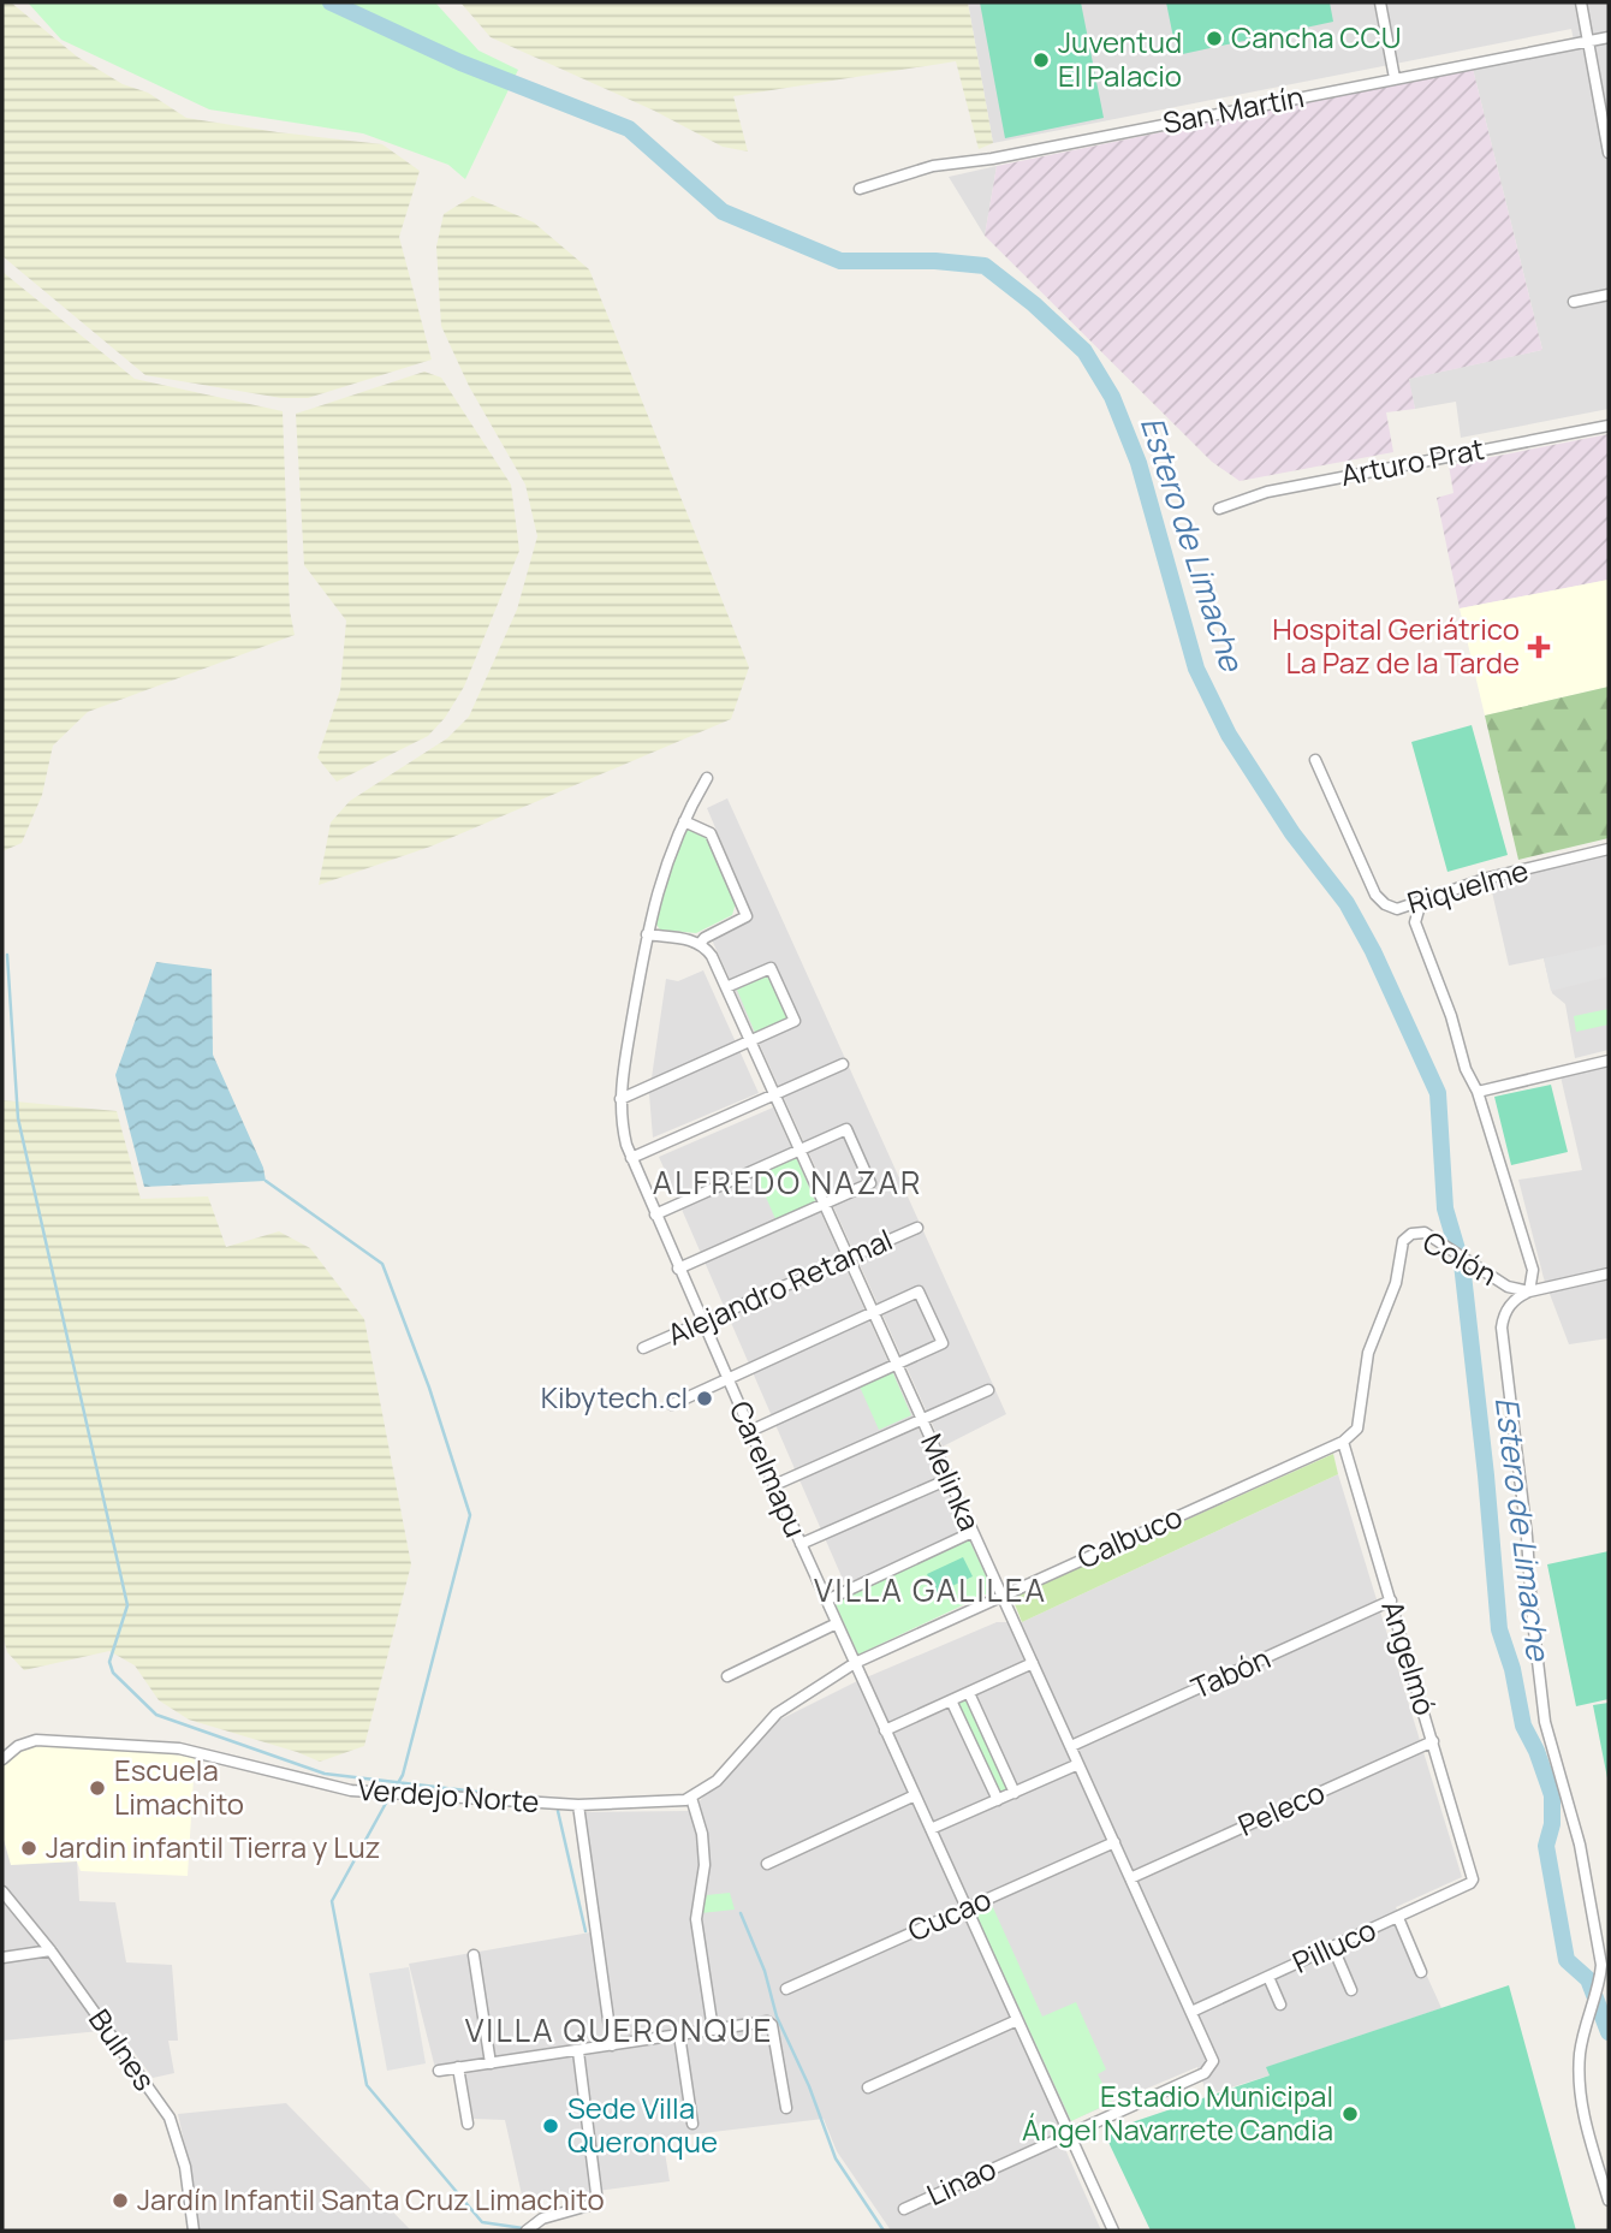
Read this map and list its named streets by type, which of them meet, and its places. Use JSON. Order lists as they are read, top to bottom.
{
  "streets": {
    "street": [
      "San Martín",
      "Arturo Prat",
      "Riquelme",
      "Colón",
      "Alejandro Retamal",
      "Carelmapu",
      "Melinka",
      "Calbuco",
      "Angelmó",
      "Tabón",
      "Verdejo Norte",
      "Peleco",
      "Cucao",
      "Pilluco",
      "Bulnes",
      "Linao"
    ]
  },
  "crossings": [
    ["Colón", "Calbuco"],
    ["Alejandro Retamal", "Carelmapu"],
    ["Alejandro Retamal", "Melinka"],
    ["Carelmapu", "Calbuco"],
    ["Carelmapu", "Cucao"],
    ["Carelmapu", "Linao"],
    ["Melinka", "Calbuco"],
    ["Melinka", "Tabón"],
    ["Melinka", "Peleco"],
    ["Melinka", "Cucao"],
    ["Melinka", "Pilluco"],
    ["Melinka", "Linao"],
    ["Calbuco", "Angelmó"],
    ["Angelmó", "Tabón"],
    ["Angelmó", "Peleco"],
    ["Angelmó", "Pilluco"]
  ],
  "districts": ["ALFREDO NAZAR", "VILLA GALILEA", "VILLA QUERONQUE"],
  "water": ["Estero de Limache"],
  "places": {
    "other": [
      "Cancha CCU",
      "Juventud El Palacio",
      "Kibytech.cl",
      "Escuela Limachito",
      "Jardin infantil Tierra y Luz",
      "Estadio Municipal Ángel Navarrete Candia",
      "Sede Villa Queronque",
      "Jardín Infantil Santa Cruz Limachito"
    ],
    "health": ["Hospital Geriátrico La Paz de la Tarde"]
  }
}
